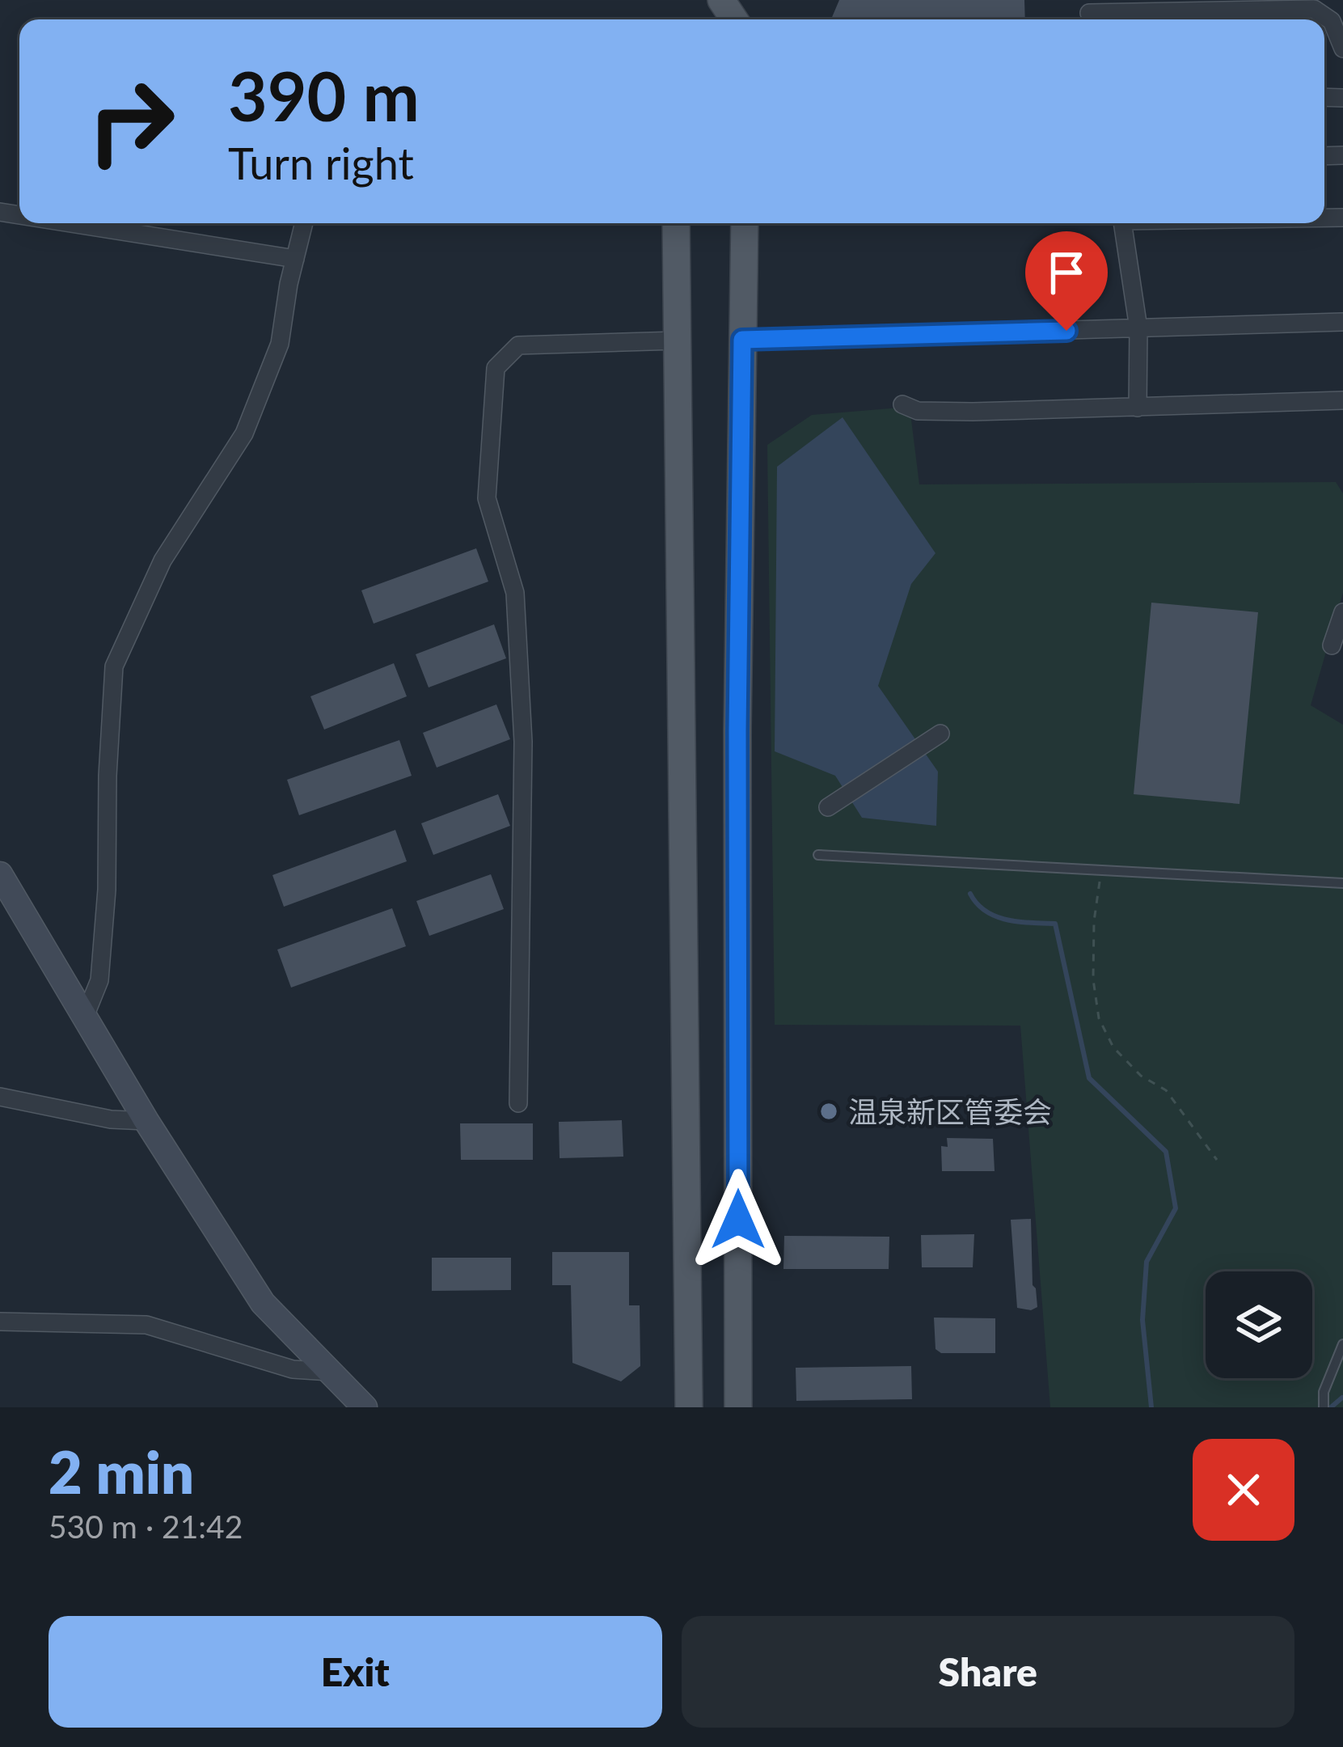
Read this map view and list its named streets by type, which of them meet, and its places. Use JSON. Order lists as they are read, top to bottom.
{
  "places": ["温泉新区管委会"],
  "page": {
    "turn": ["390 m", "Turn right"],
    "heading": ["2 min", "530 m · 21:42"],
    "buttons": ["Exit", "Share"]
  }
}
